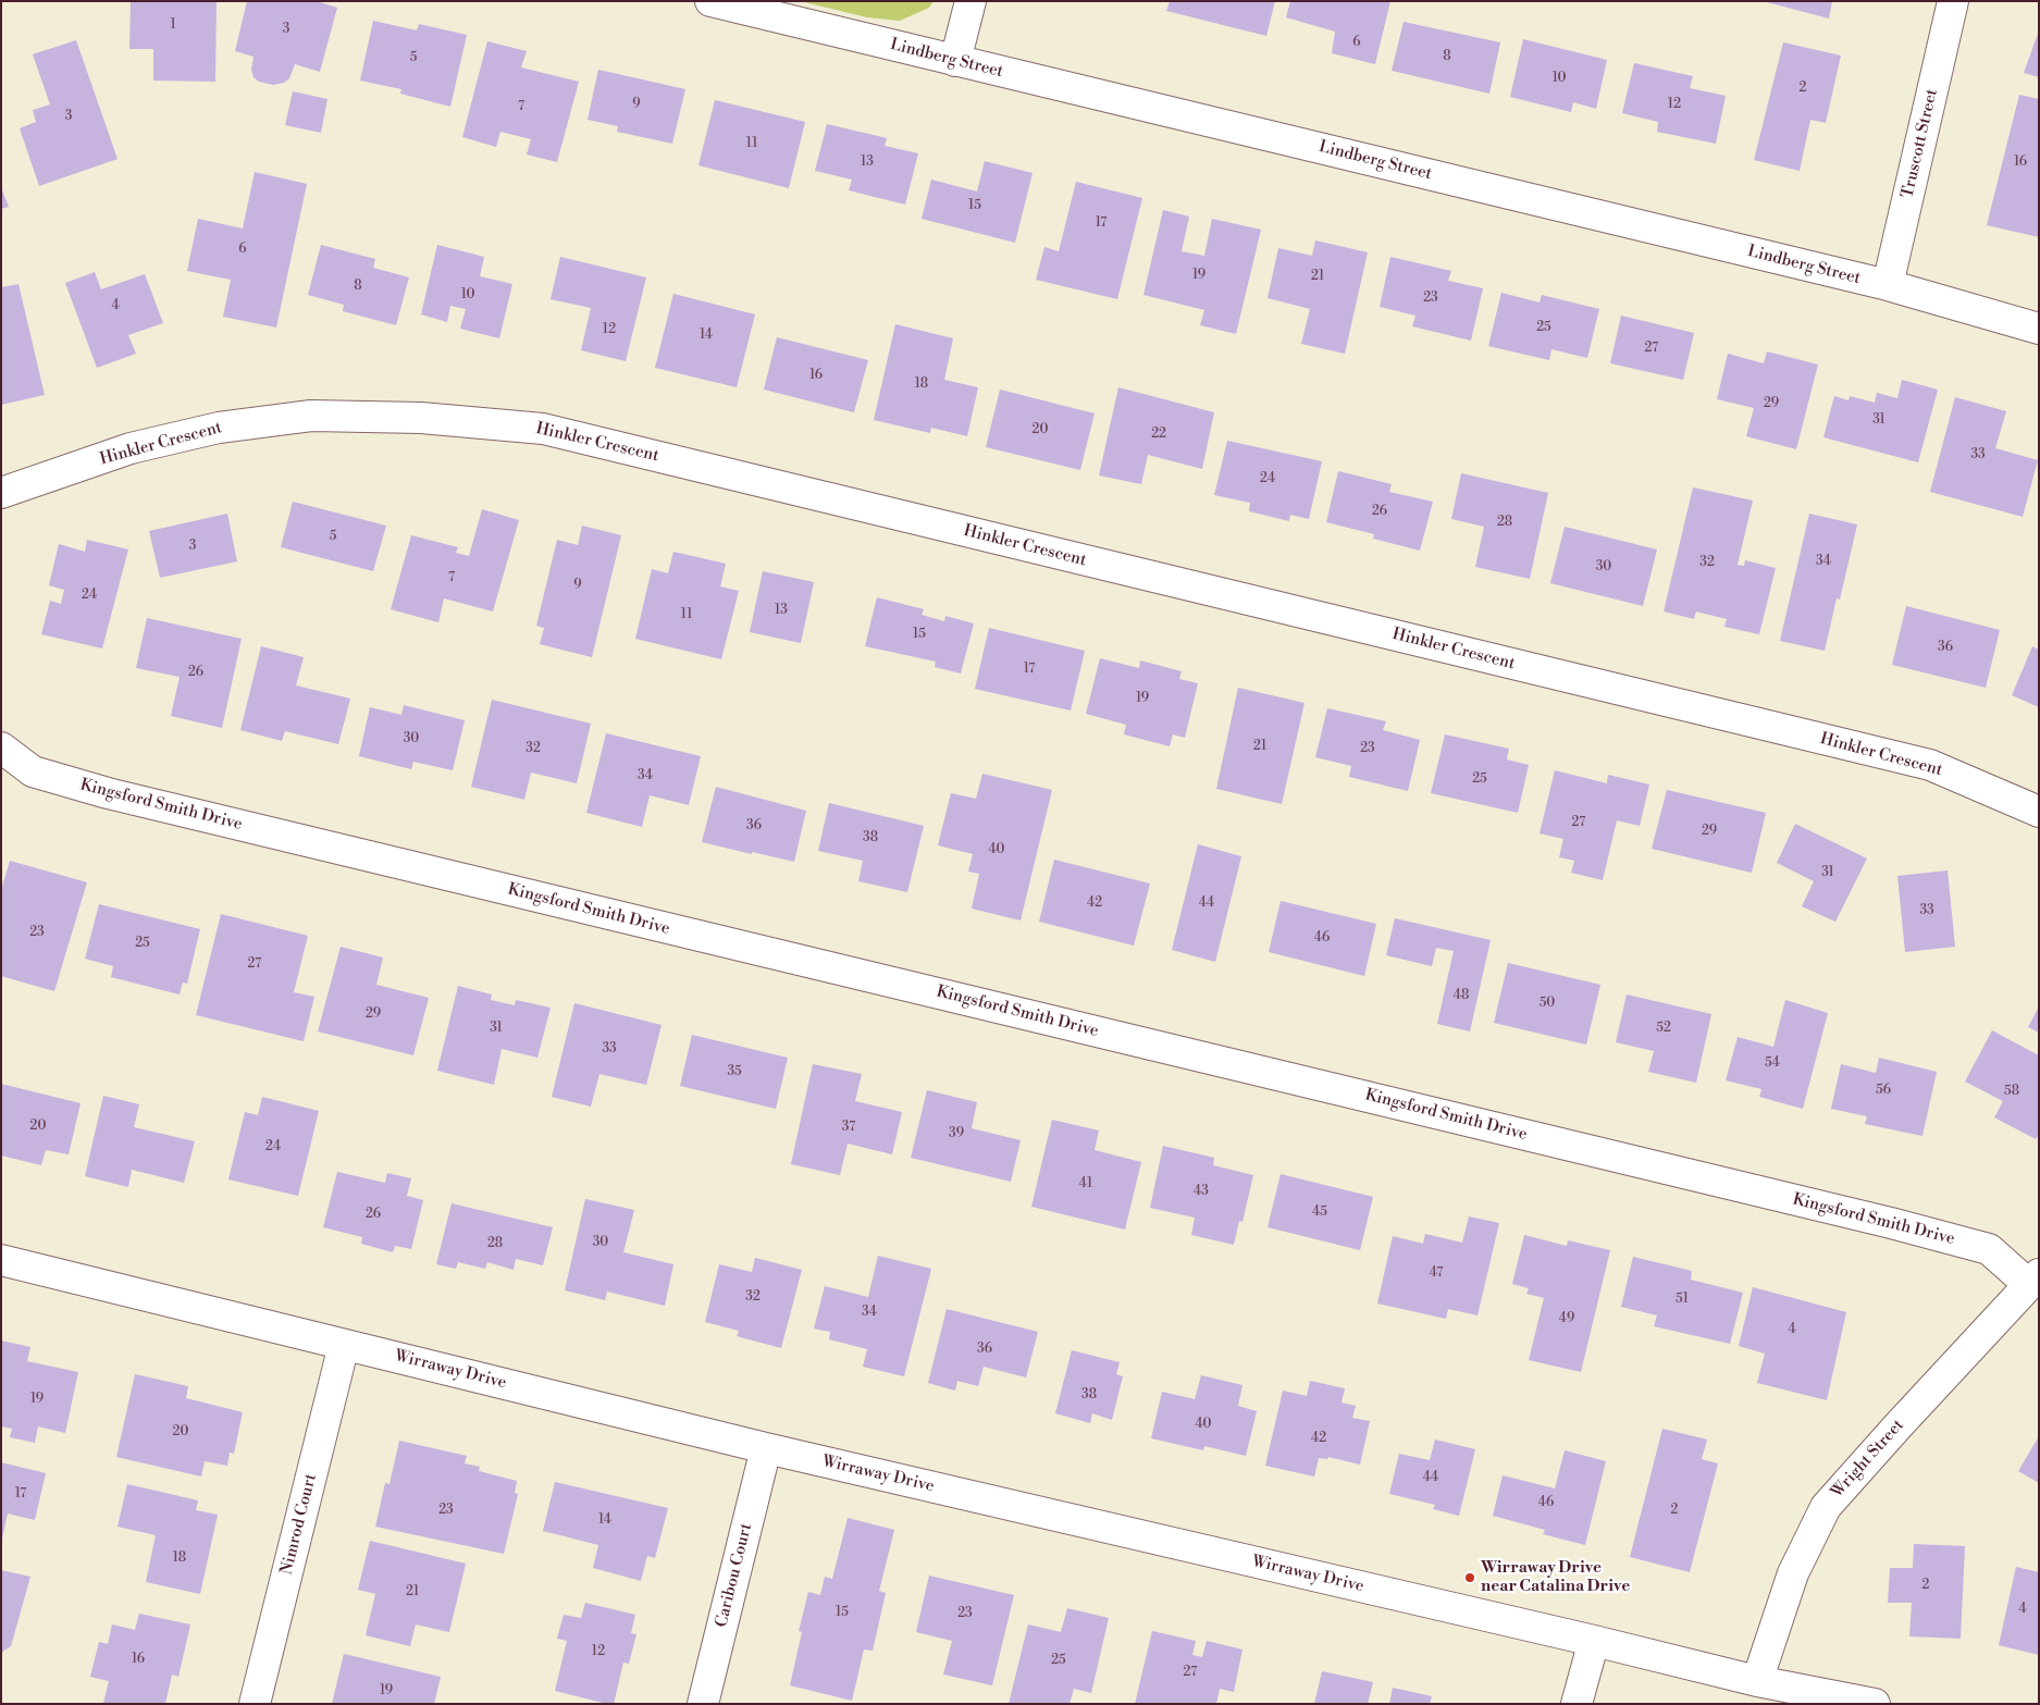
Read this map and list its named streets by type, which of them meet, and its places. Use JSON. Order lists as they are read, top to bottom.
{
  "streets": {
    "street": [
      "Lindberg Street",
      "Truscott Street",
      "Hinkler Crescent",
      "Kingsford Smith Drive",
      "Wirraway Drive",
      "Wright Street",
      "Nimrod Court",
      "Caribou Court"
    ]
  },
  "crossings": [
    ["Lindberg Street", "Truscott Street"],
    ["Kingsford Smith Drive", "Wright Street"],
    ["Wirraway Drive", "Wright Street"],
    ["Wirraway Drive", "Nimrod Court"],
    ["Wirraway Drive", "Caribou Court"]
  ],
  "places": ["Wirraway Drive near Catalina Drive"],
  "house_numbers": [
    "1",
    "3",
    "6",
    "8",
    "5",
    "10",
    "2",
    "9",
    "12",
    "7",
    "3",
    "11",
    "13",
    "16",
    "15",
    "17",
    "6",
    "19",
    "21",
    "8",
    "10",
    "23",
    "4",
    "25",
    "12",
    "14",
    "27",
    "16",
    "18",
    "29",
    "31",
    "20",
    "22",
    "33",
    "24",
    "26",
    "28",
    "5",
    "3",
    "34",
    "32",
    "30",
    "7",
    "9",
    "24",
    "13",
    "11",
    "15",
    "36",
    "17",
    "26",
    "19",
    "30",
    "21",
    "32",
    "23",
    "34",
    "25",
    "27",
    "36",
    "29",
    "38",
    "40",
    "31",
    "42",
    "44",
    "33",
    "23",
    "46",
    "25",
    "27",
    "48",
    "50",
    "29",
    "31",
    "52",
    "33",
    "54",
    "35",
    "56",
    "58",
    "20",
    "37",
    "39",
    "24",
    "41",
    "43",
    "45",
    "26",
    "30",
    "28",
    "47",
    "32",
    "51",
    "34",
    "49",
    "4",
    "36",
    "38",
    "19",
    "40",
    "20",
    "42",
    "44",
    "17",
    "46",
    "23",
    "2",
    "14",
    "18",
    "2",
    "21",
    "4",
    "15",
    "23",
    "12",
    "16",
    "25",
    "27",
    "19"
  ]
}
